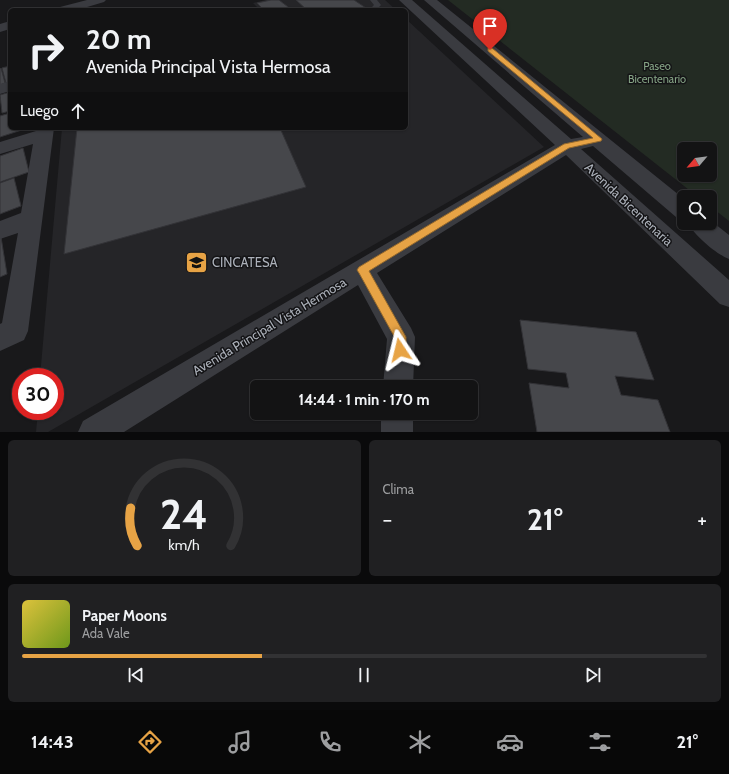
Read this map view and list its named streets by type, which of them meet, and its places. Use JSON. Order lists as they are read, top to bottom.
{
  "streets": {
    "street": ["Avenida Bicentenaria", "Avenida Principal Vista Hermosa"]
  },
  "crossings": [
    ["Avenida Bicentenaria", "Avenida Principal Vista Hermosa"]
  ],
  "parks": ["Paseo Bicentenario"],
  "places": {
    "school or university": ["CINCATESA"]
  },
  "north": "bottom left",
  "page": {
    "turn": ["20 m", "Avenida Principal Vista Hermosa"],
    "then": "Luego",
    "limit": "30",
    "trip": "14:44 · 1 min · 170 m",
    "tile": "Clima",
    "heat": ["−", "21°", "+"],
    "song": ["Paper Moons", "Ada Vale"],
    "tabs": ["14:43", "21°"],
    "gauge": ["24", "km/h"]
  }
}
